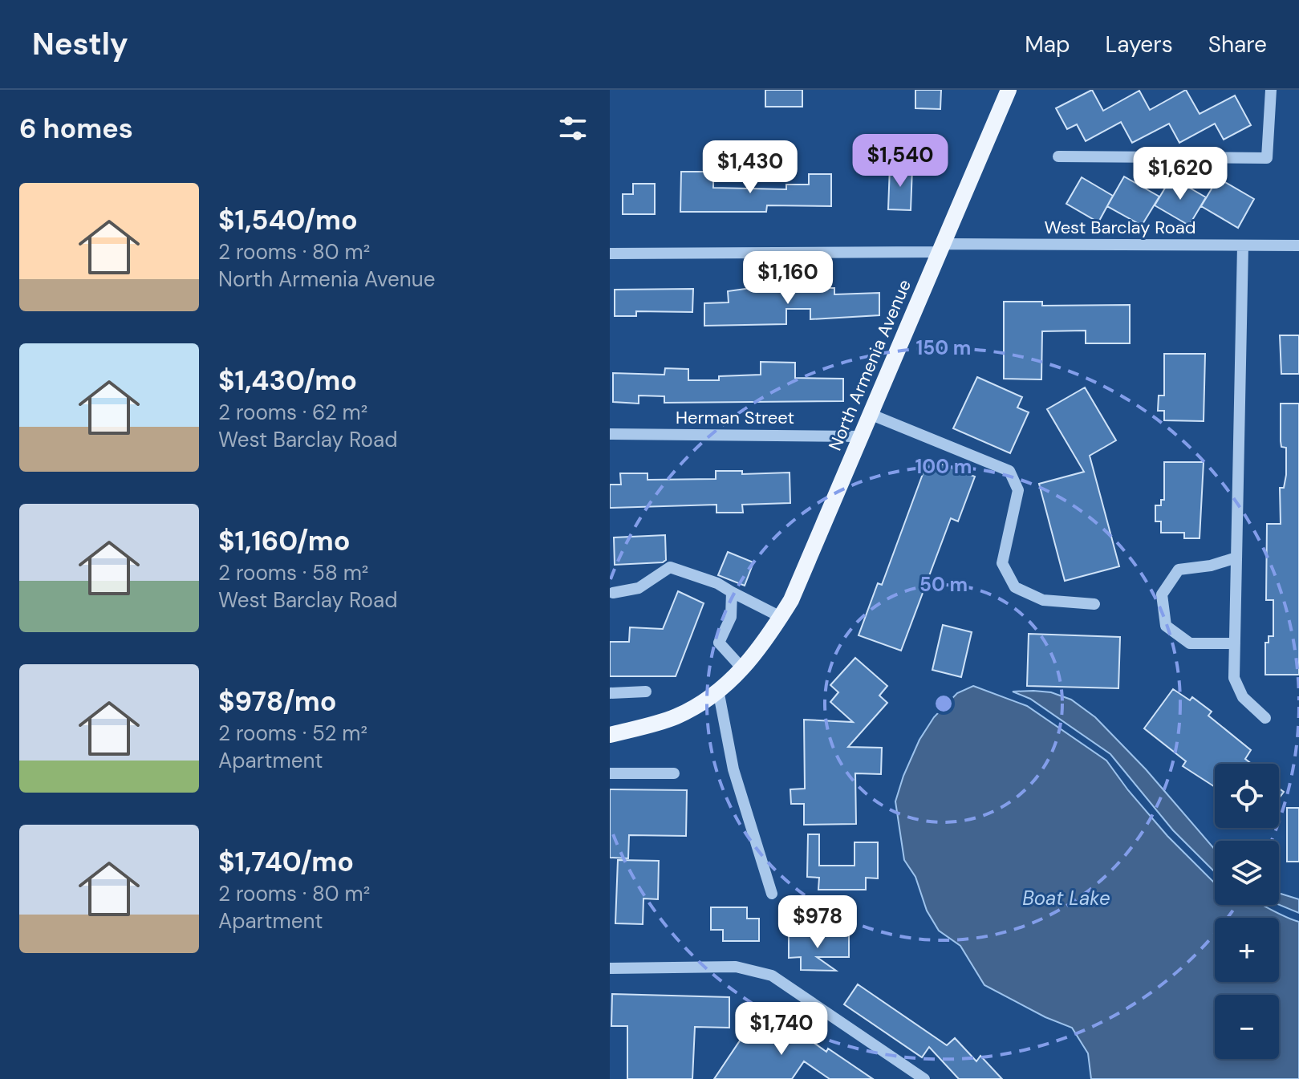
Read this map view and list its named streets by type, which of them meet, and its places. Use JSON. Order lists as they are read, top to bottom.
{
  "streets": {
    "main road": ["North Armenia Avenue"],
    "street": ["West Barclay Road", "Herman Street"]
  },
  "crossings": [
    ["West Barclay Road", "North Armenia Avenue"],
    ["North Armenia Avenue", "Herman Street"]
  ],
  "water": ["Boat Lake"],
  "page": {
    "header": "Nestly",
    "nav": ["Map", "Layers", "Share"],
    "heading": "6 homes",
    "price": [
      "$1,540",
      "$1,430",
      "$1,620",
      "$1,160",
      "$978",
      "$1,740"
    ],
    "list": [
      {
        "name": "$1,540/mo",
        "note": "2 rooms · 80 m² · North Armenia Avenue"
      },
      {
        "name": "$1,430/mo",
        "note": "2 rooms · 62 m² · West Barclay Road"
      },
      {
        "name": "$1,160/mo",
        "note": "2 rooms · 58 m² · West Barclay Road"
      },
      {
        "name": "$978/mo",
        "note": "2 rooms · 52 m² · Apartment"
      },
      {
        "name": "$1,740/mo",
        "note": "2 rooms · 80 m² · Apartment"
      }
    ],
    "map_buttons": ["+", "−"]
  },
  "rings": ["150 m", "100 m", "50 m"]
}
